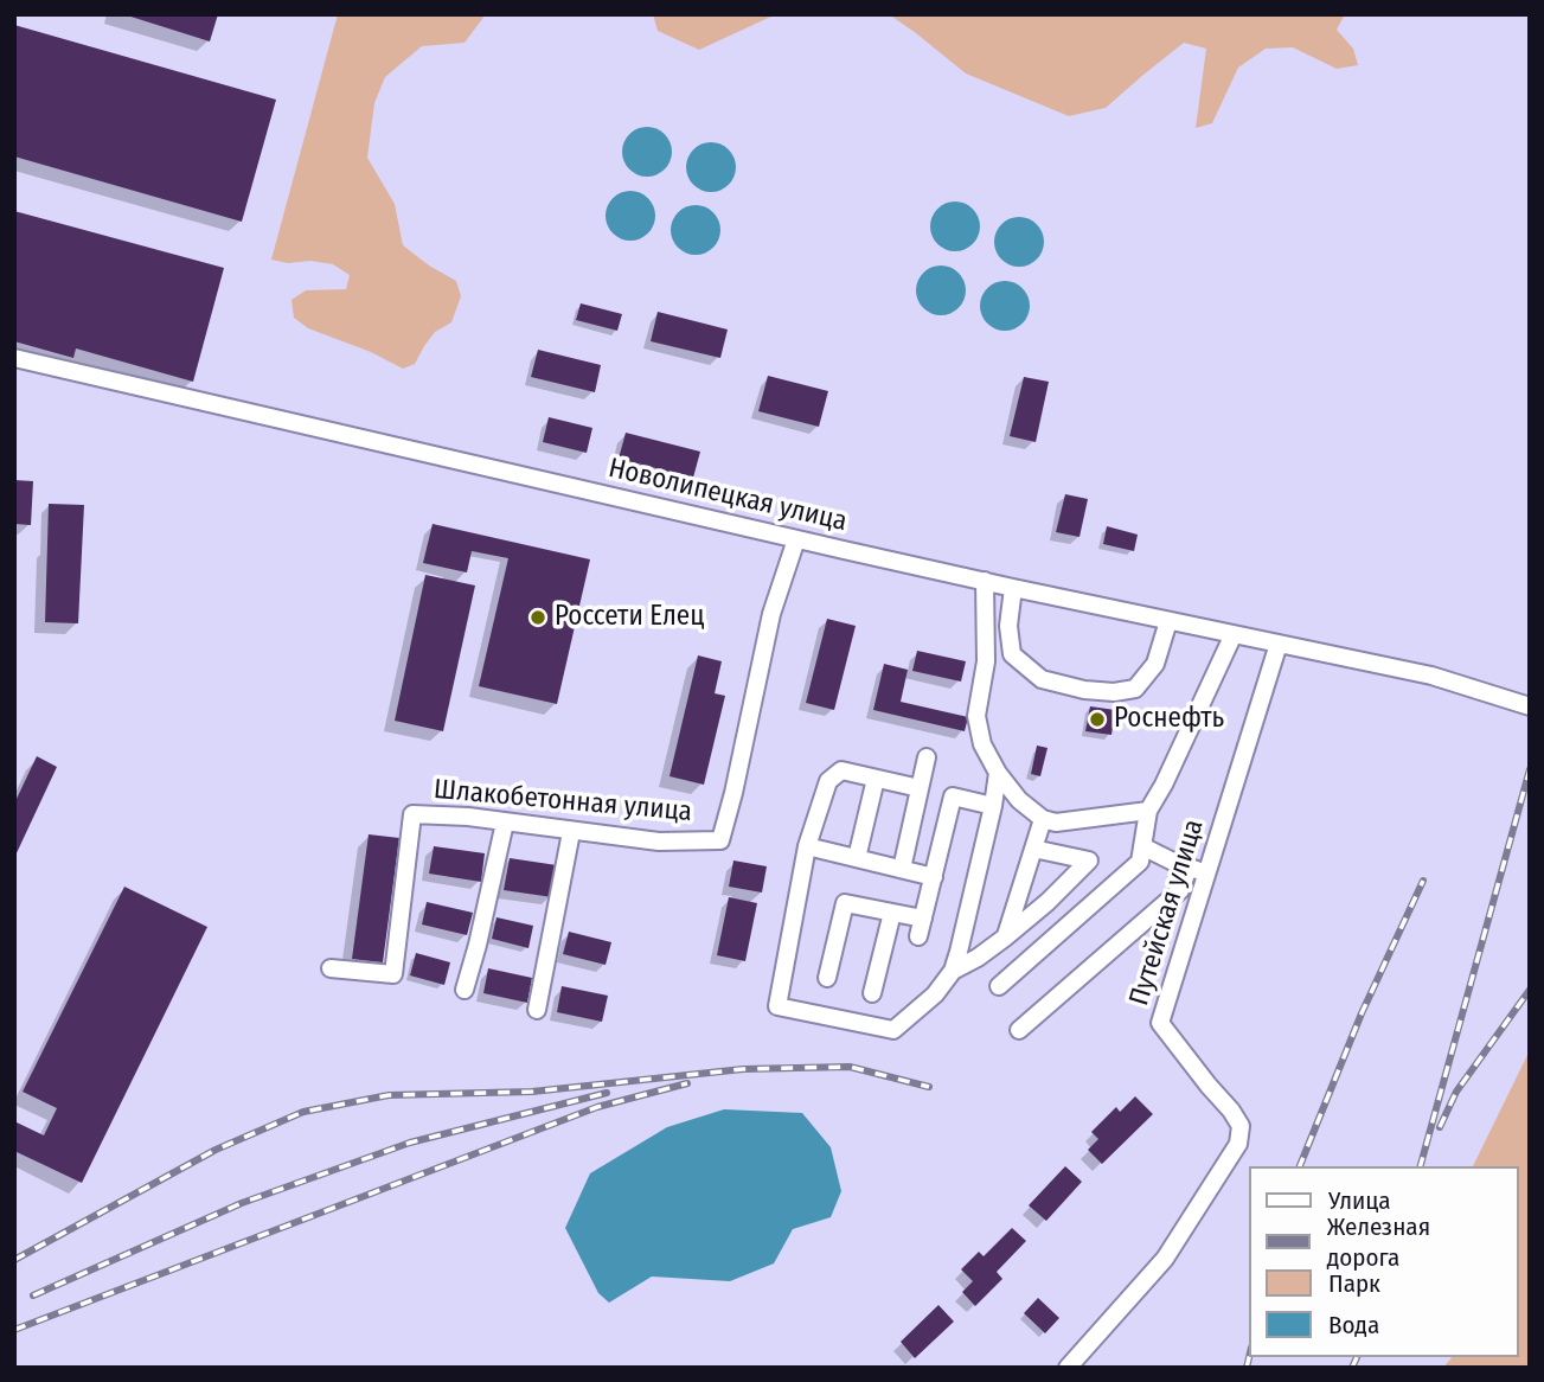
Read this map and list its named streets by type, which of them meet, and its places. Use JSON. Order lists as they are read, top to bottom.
{
  "streets": {
    "street": ["Новолипецкая улица", "Шлакобетонная улица", "Путейская улица"]
  },
  "crossings": [
    ["Новолипецкая улица", "Шлакобетонная улица"],
    ["Новолипецкая улица", "Путейская улица"]
  ],
  "places": ["Россети Елец", "Роснефть"],
  "legend": [
    "Улица",
    "Железная дорога",
    "Парк",
    "Вода"
  ]
}
